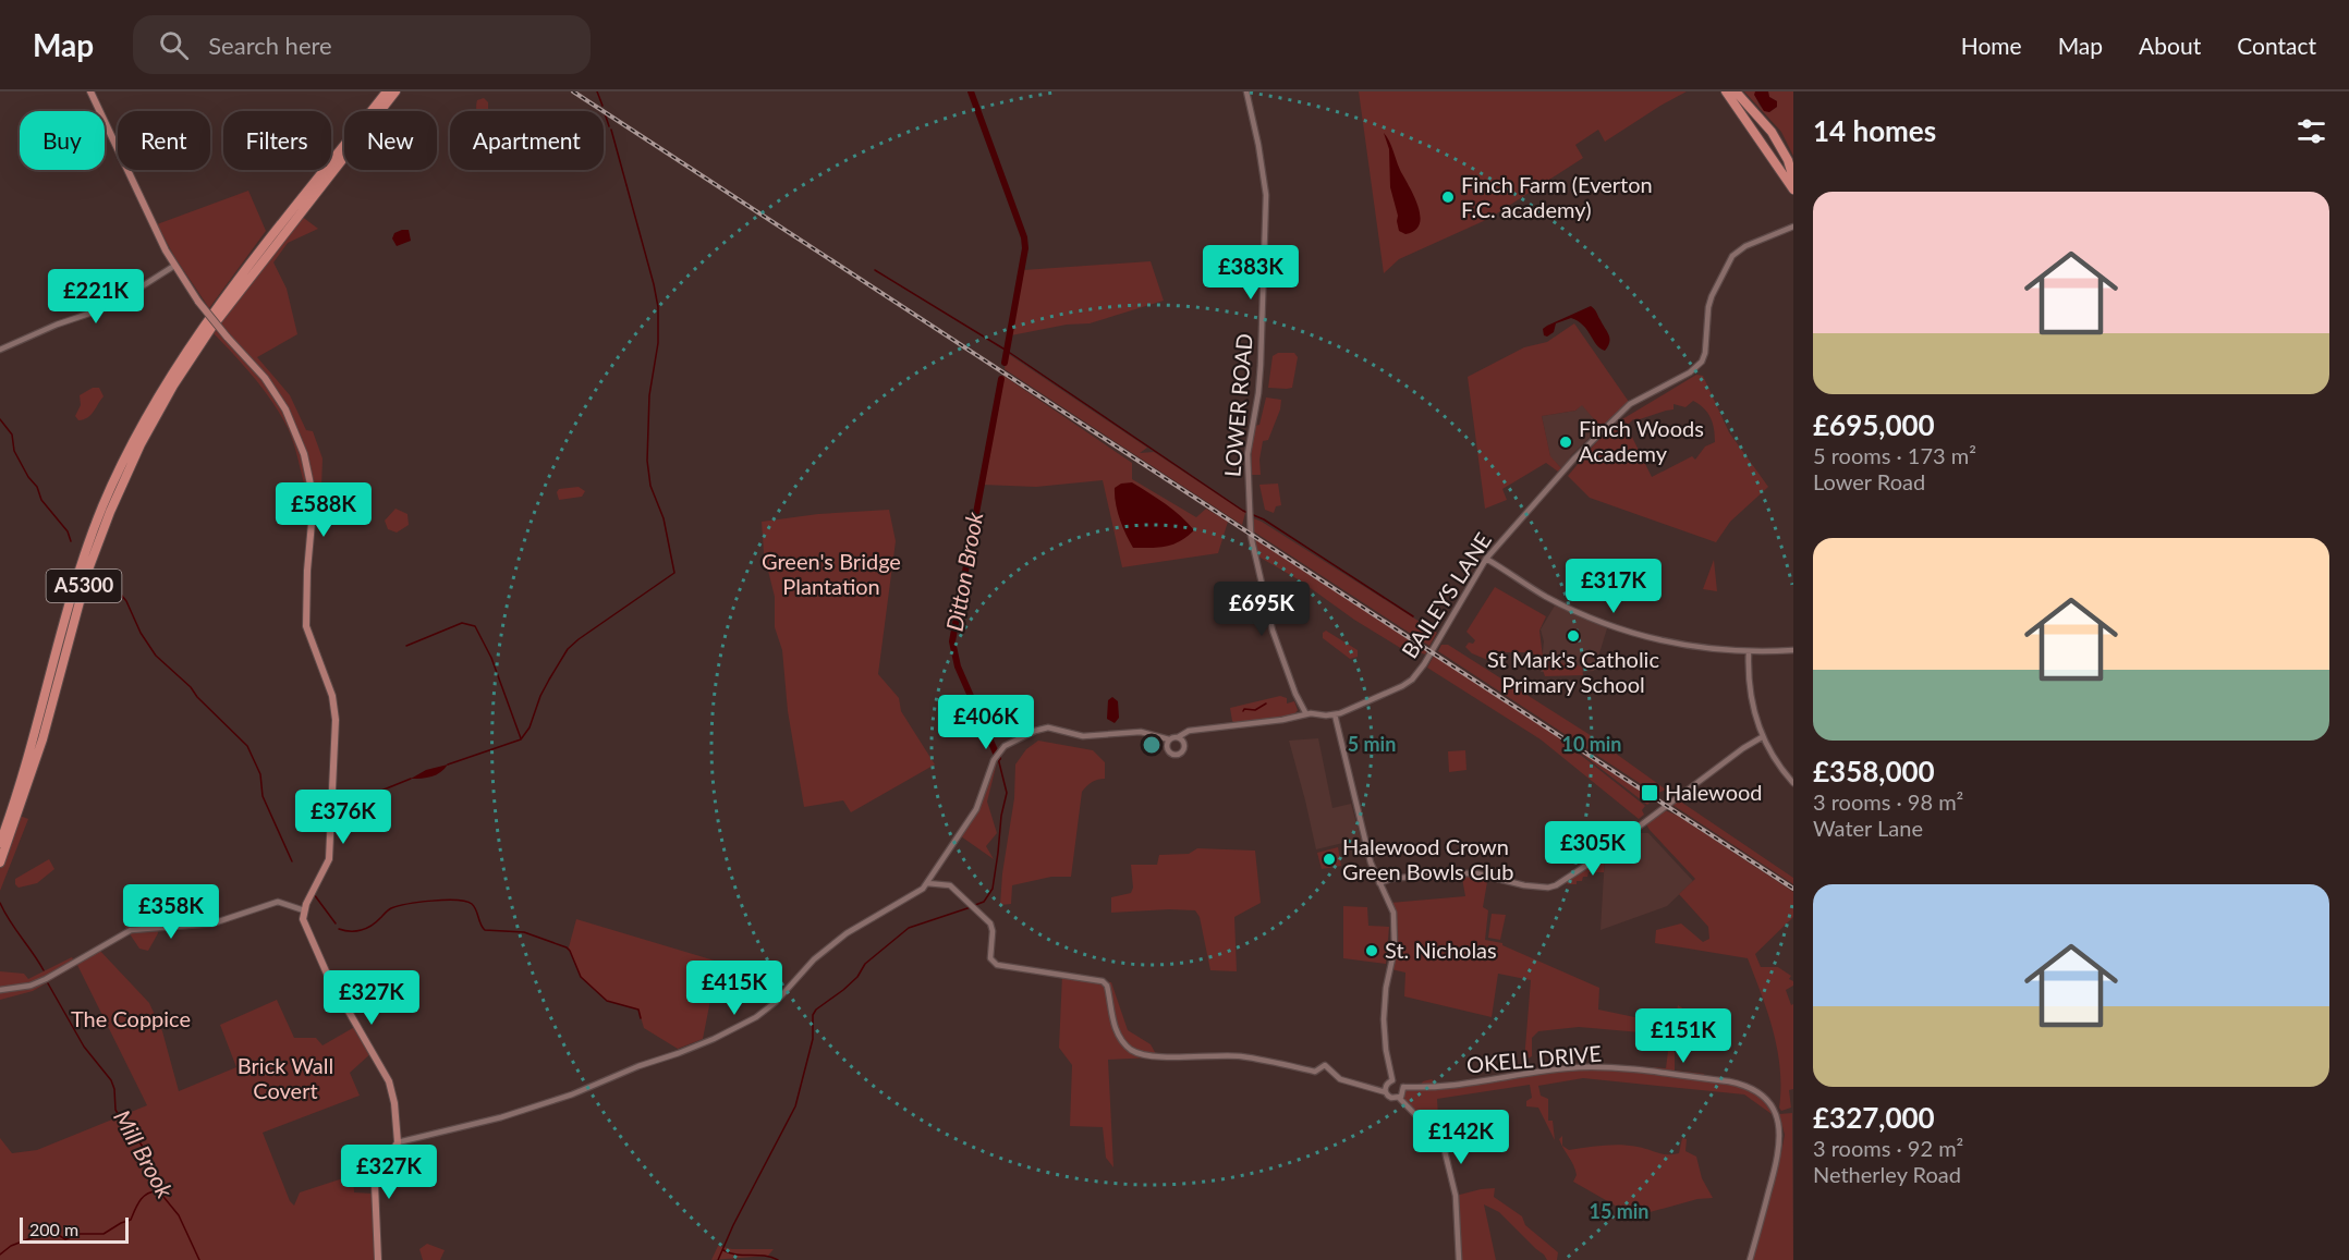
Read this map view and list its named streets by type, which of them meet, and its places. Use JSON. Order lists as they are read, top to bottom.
{
  "streets": {
    "highway": ["A5300"],
    "street": ["LOWER ROAD", "BAILEYS LANE", "OKELL DRIVE"]
  },
  "water": ["Ditton Brook", "Mill Brook"],
  "parks": ["Green's Bridge Plantation", "The Coppice", "Brick Wall Covert"],
  "places": {
    "other": [
      "Finch Farm (Everton F.C. academy)",
      "Finch Woods Academy",
      "St Mark's Catholic Primary School",
      "Halewood Crown Green Bowls Club",
      "St. Nicholas"
    ],
    "transit": ["Halewood"]
  },
  "scale_bar": "200 m",
  "page": {
    "header": "Map",
    "search": "Search here",
    "nav": [
      "Home",
      "Map",
      "About",
      "Contact"
    ],
    "heading": "14 homes",
    "chip": [
      "Buy",
      "Rent",
      "Filters",
      "New",
      "Apartment"
    ],
    "list": [
      {
        "name": "£695,000",
        "note": "5 rooms · 173 m² · Lower Road"
      },
      {
        "name": "£358,000",
        "note": "3 rooms · 98 m² · Water Lane"
      },
      {
        "name": "£327,000",
        "note": "3 rooms · 92 m² · Netherley Road"
      }
    ],
    "price": [
      "£383K",
      "£221K",
      "£588K",
      "£317K",
      "£695K",
      "£406K",
      "£376K",
      "£305K",
      "£358K",
      "£415K",
      "£327K",
      "£151K",
      "£142K",
      "£327K"
    ],
    "scale": "200 m"
  },
  "rings": ["5 min", "10 min", "15 min"]
}
